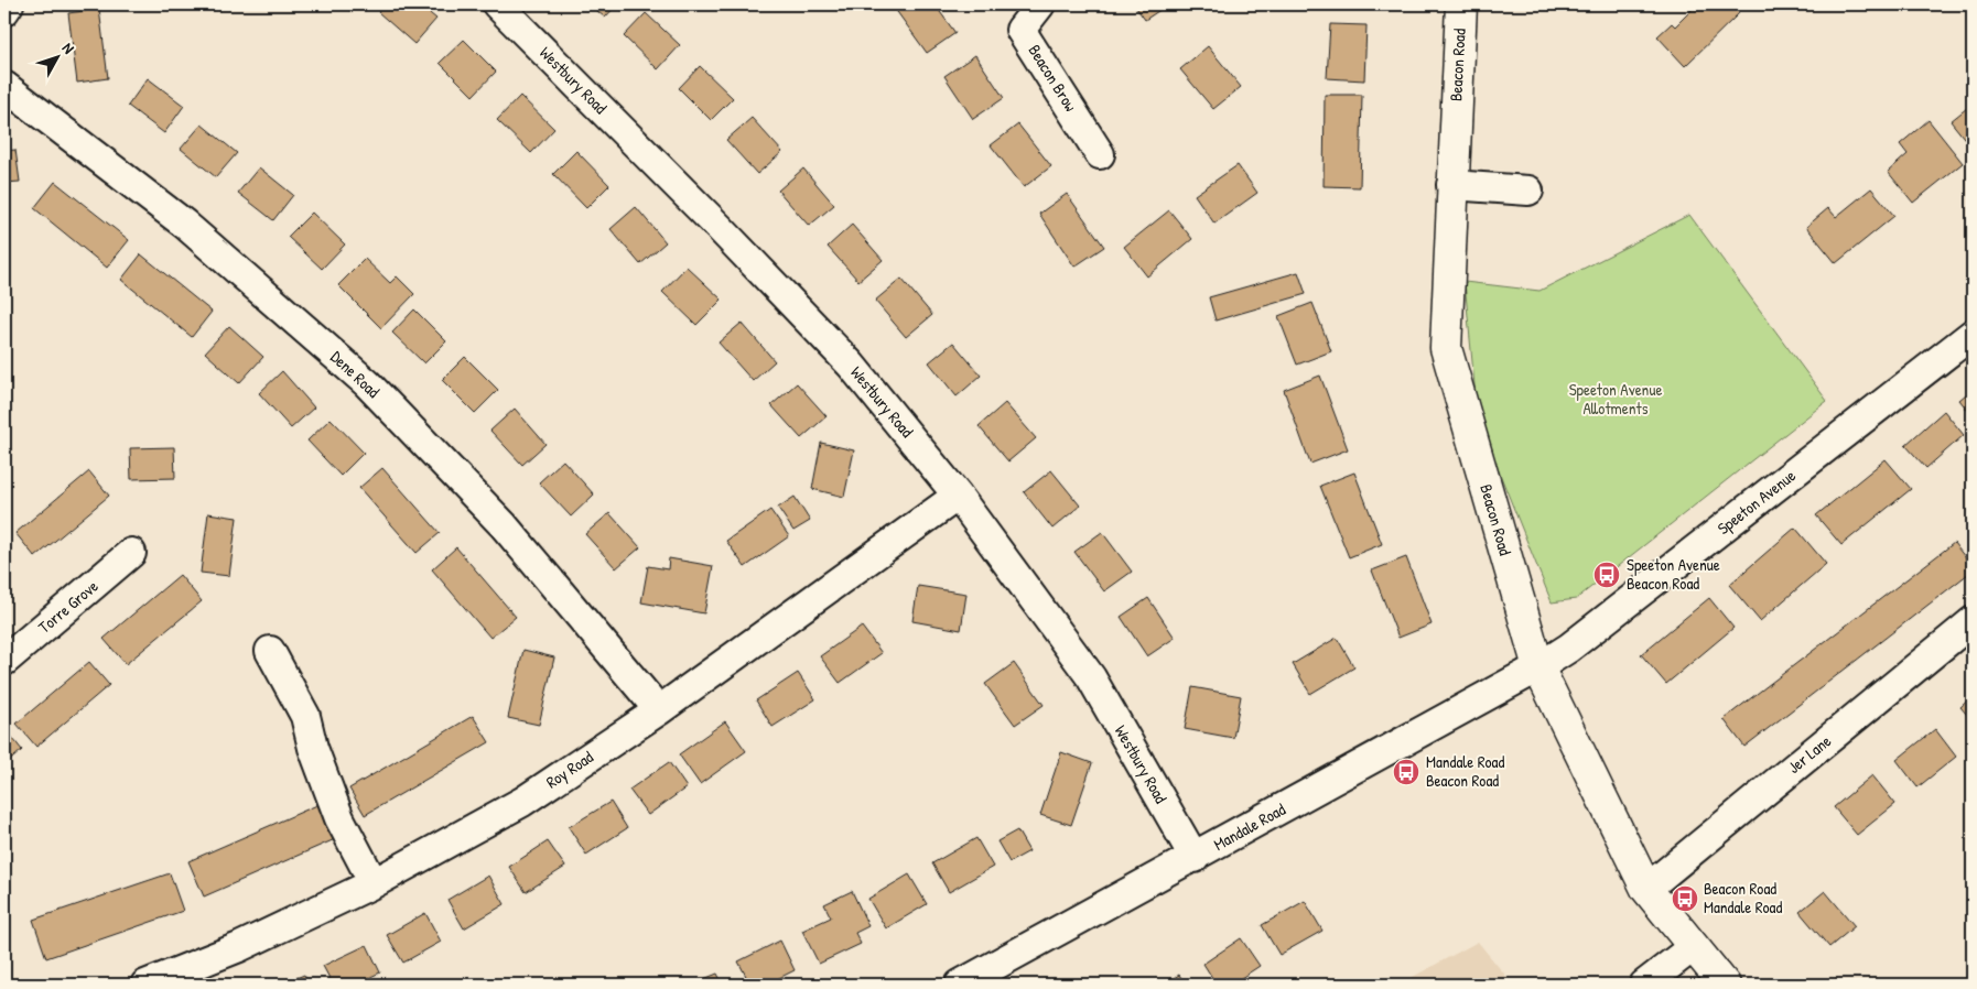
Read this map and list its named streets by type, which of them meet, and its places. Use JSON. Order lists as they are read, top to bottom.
{
  "streets": {
    "main road": ["Beacon Road"],
    "street": [
      "Beacon Brow",
      "Westbury Road",
      "Dene Road",
      "Speeton Avenue",
      "Torre Grove",
      "Jer Lane",
      "Roy Road",
      "Mandale Road"
    ]
  },
  "crossings": [
    ["Beacon Road", "Speeton Avenue"],
    ["Beacon Road", "Jer Lane"],
    ["Beacon Road", "Mandale Road"],
    ["Westbury Road", "Roy Road"],
    ["Westbury Road", "Mandale Road"],
    ["Dene Road", "Roy Road"],
    ["Speeton Avenue", "Mandale Road"]
  ],
  "parks": ["Speeton Avenue Allotments"],
  "places": {
    "bus stop": ["Speeton Avenue Beacon Road", "Mandale Road Beacon Road", "Beacon Road Mandale Road"]
  },
  "north": "top right"
}
